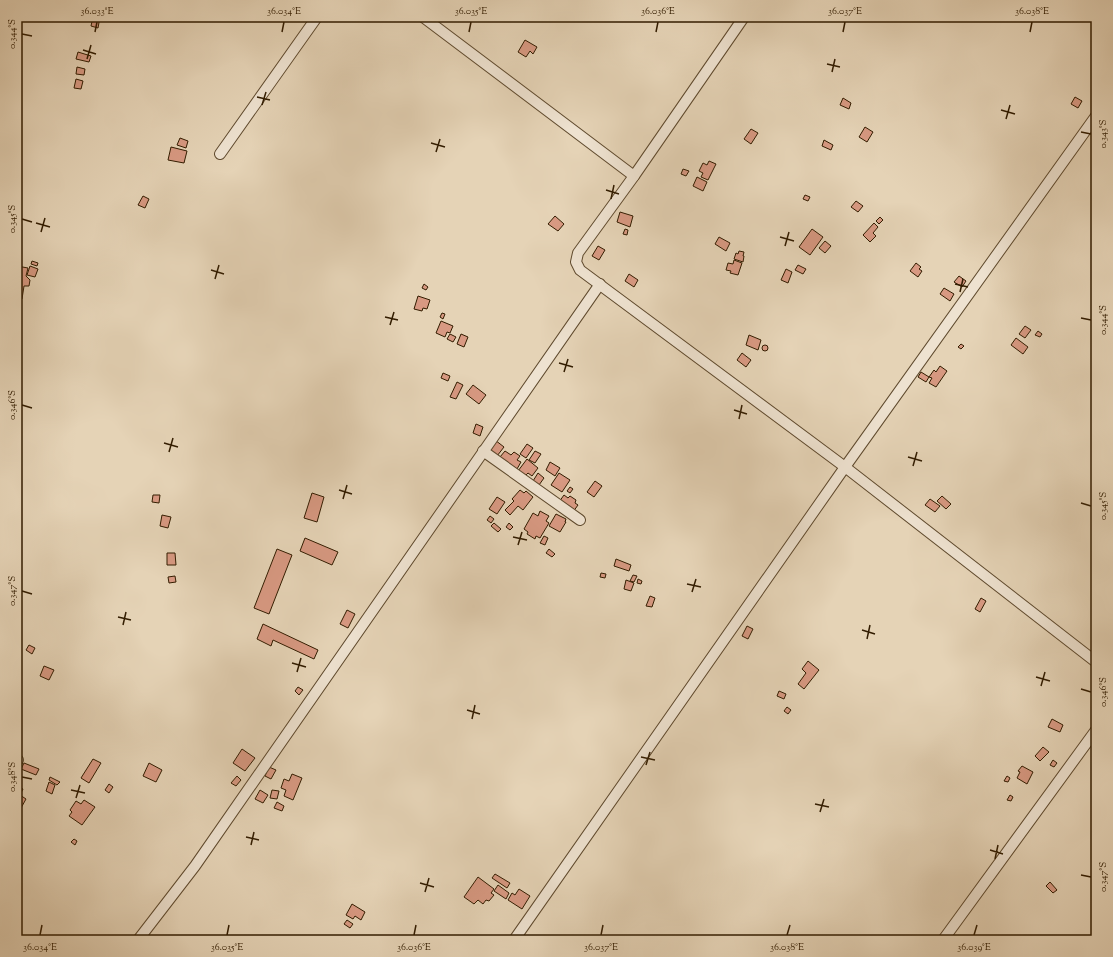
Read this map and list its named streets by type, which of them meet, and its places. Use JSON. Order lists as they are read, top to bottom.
{
  "coordinates": [
    "36.033°E",
    "36.034°E",
    "36.035°E",
    "36.036°E",
    "36.037°E",
    "36.038°E",
    "0.344°S",
    "0.343°S",
    "0.345°S",
    "0.346°S",
    "0.347°S",
    "0.348°S",
    "36.039°E"
  ]
}
